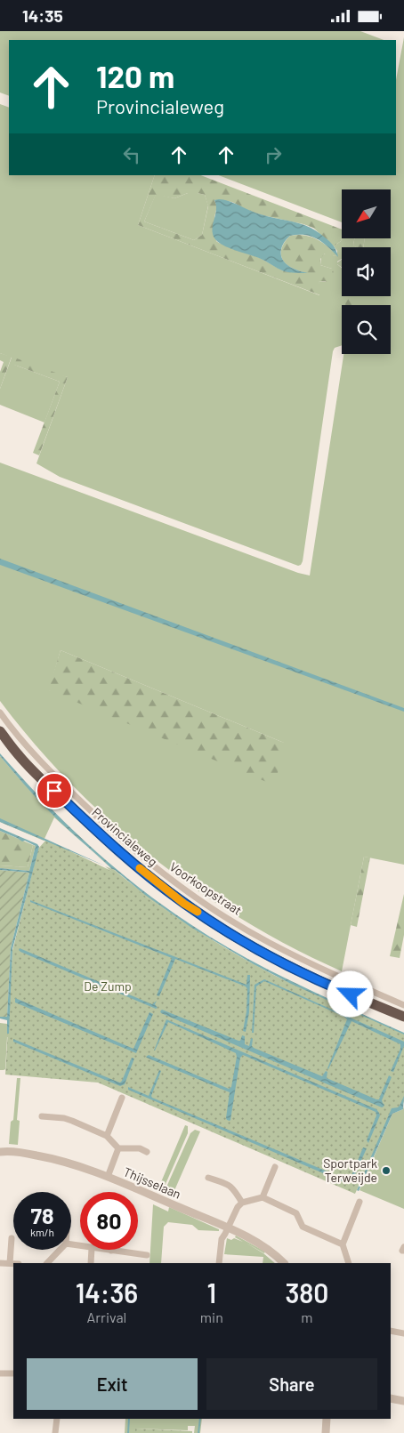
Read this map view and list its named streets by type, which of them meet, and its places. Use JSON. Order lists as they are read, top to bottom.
{
  "streets": {
    "highway": ["Provincialeweg"],
    "street": ["Voorkoopstraat", "Thijsselaan"]
  },
  "parks": ["De Zump"],
  "places": ["Sportpark Terweijde"],
  "north": "bottom left",
  "page": {
    "status": "14:35",
    "turn": ["120 m", "Provincialeweg"],
    "speed": "78 km/h",
    "limit": "80",
    "eta": [
      "14:36",
      "Arrival",
      "1",
      "min",
      "380",
      "m"
    ],
    "buttons": ["Exit", "Share"]
  }
}
